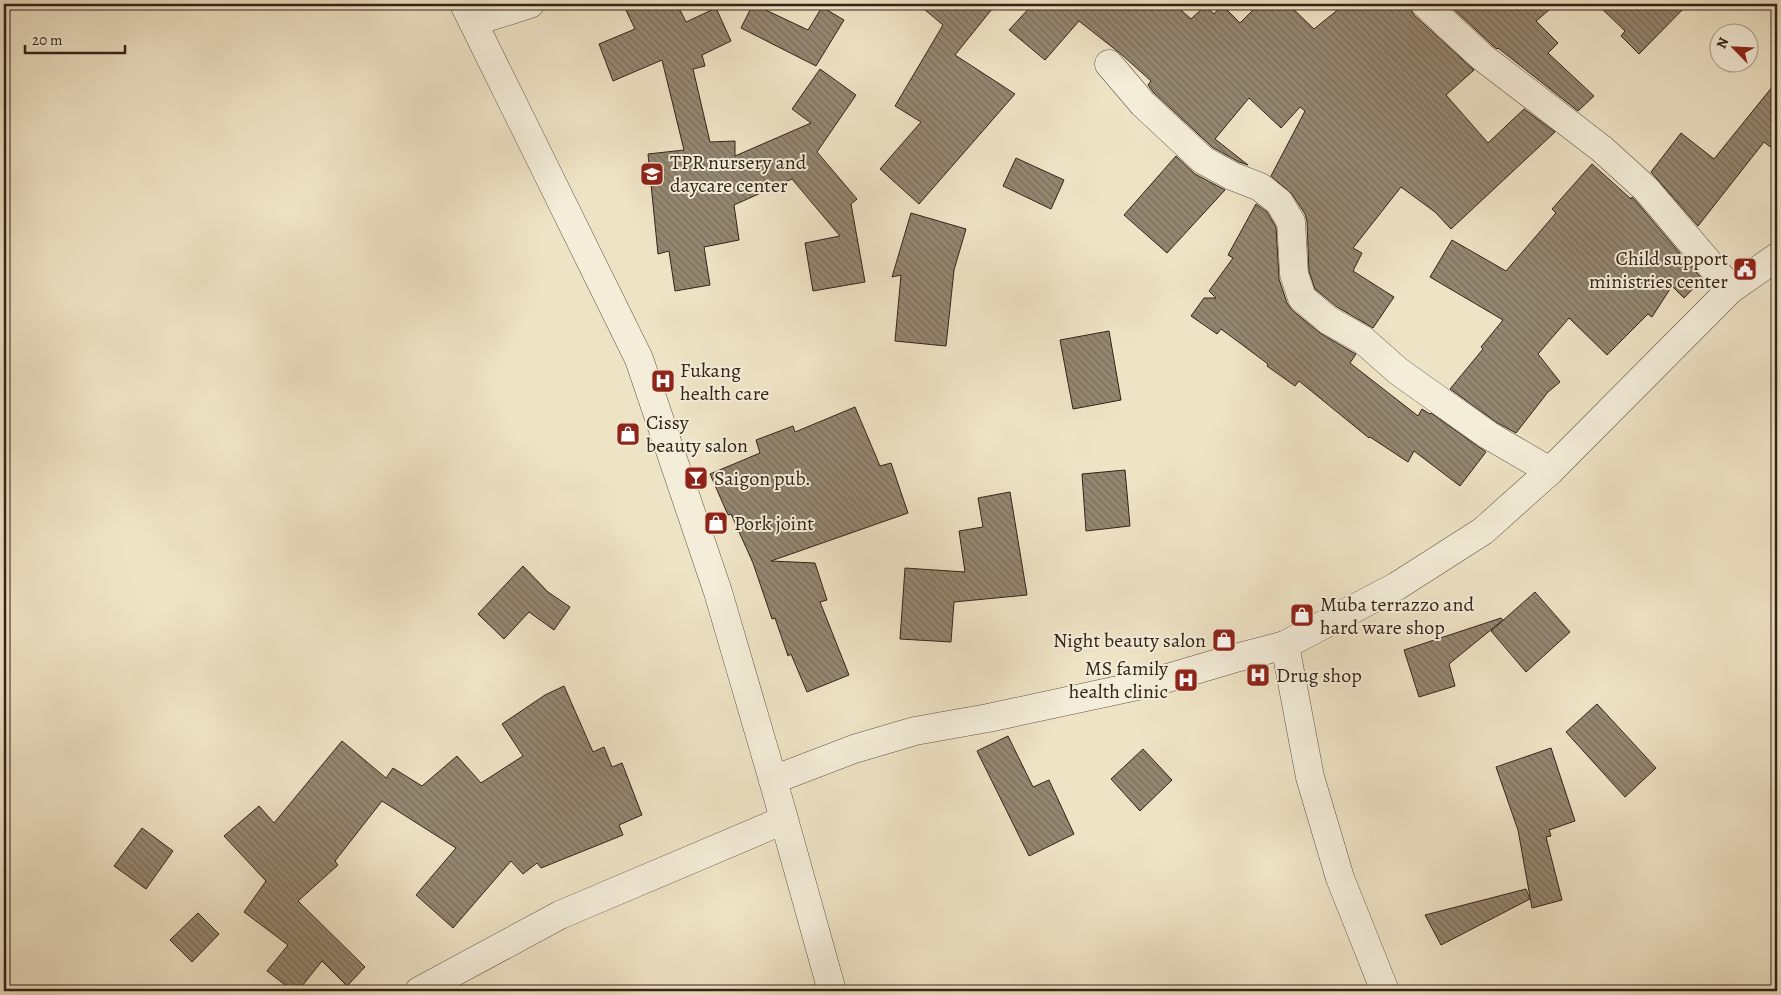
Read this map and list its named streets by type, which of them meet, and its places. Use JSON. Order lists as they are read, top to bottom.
{
  "places": {
    "school or university": ["TPR nursery and daycare center"],
    "public building": ["Child support ministries center"],
    "hospital": ["Fukang health care", "Drug shop", "MS family health clinic"],
    "shop": [
      "Cissy beauty salon",
      "Pork joint",
      "Muba terrazzo and hard ware shop",
      "Night beauty salon"
    ],
    "bar": ["Saigon pub."]
  },
  "scale_bar": "20 m",
  "north": "top left"
}
